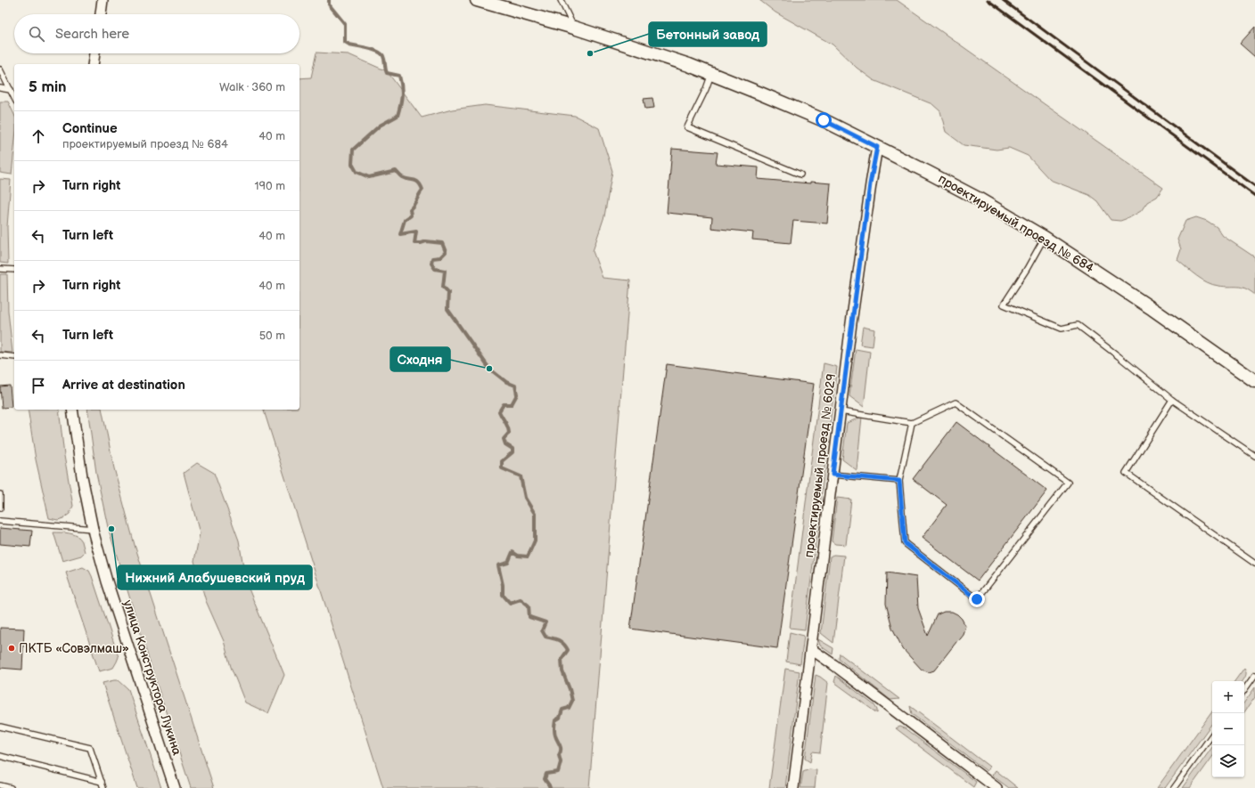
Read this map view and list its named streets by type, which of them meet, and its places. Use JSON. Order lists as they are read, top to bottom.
{
  "streets": {
    "street": ["проектируемый проезд № 684", "проектируемый проезд № 6029", "улица Конструктора Лукина"]
  },
  "crossings": [
    ["проектируемый проезд № 684", "проектируемый проезд № 6029"]
  ],
  "places": [
    "Бетонный завод",
    "Сходня",
    "Нижний Алабушевский пруд",
    "ПКТБ «Совэлмаш»"
  ],
  "page": {
    "search": "Search here",
    "heading": ["5 min", "Walk · 360 m"],
    "list": [
      ["Continue", "проектируемый проезд № 684", "40 m"],
      ["Turn right", "190 m"],
      ["Turn left", "40 m"],
      ["Turn right", "40 m"],
      ["Turn left", "50 m"],
      "Arrive at destination"
    ],
    "map_buttons": ["+", "−"]
  }
}
